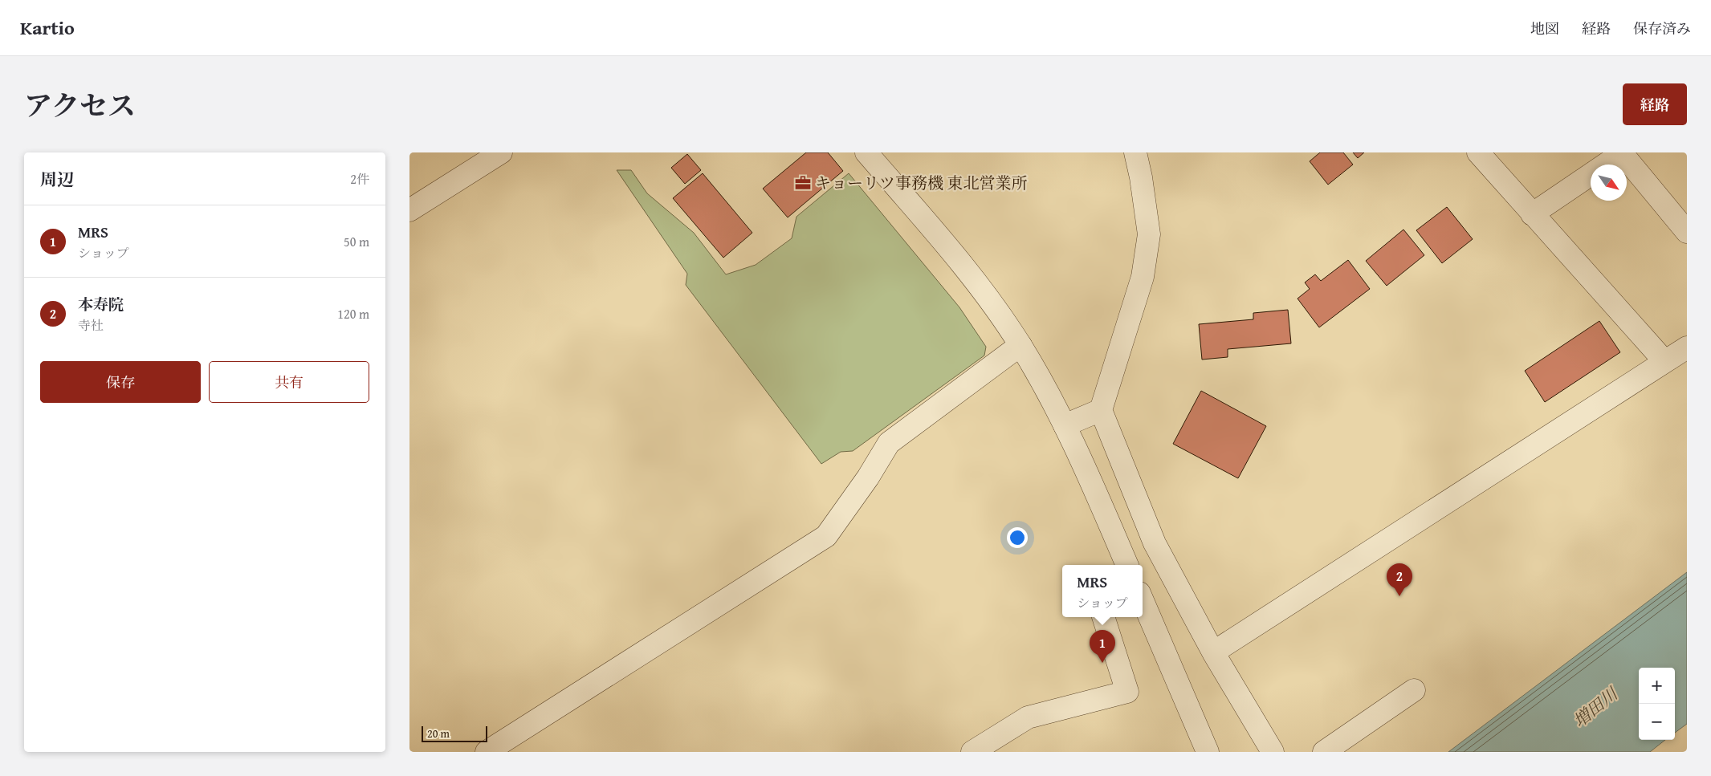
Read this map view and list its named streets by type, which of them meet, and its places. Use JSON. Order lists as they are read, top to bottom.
{
  "water": ["増田川"],
  "places": {
    "office": ["キョーリツ事務機 東北営業所"]
  },
  "scale_bar": "20 m",
  "north": "bottom right",
  "page": {
    "header": "Kartio",
    "nav": ["地図", "経路", "保存済み"],
    "title": "アクセス",
    "buttons": [
      "経路",
      ["保存", "共有"]
    ],
    "heading": ["周辺", "2件"],
    "list": [
      {
        "mark": "1",
        "name": "MRS",
        "note": "ショップ",
        "value": "50 m"
      },
      {
        "mark": "2",
        "name": "本寿院",
        "note": "寺社",
        "value": "120 m"
      }
    ],
    "pins": ["2", "1"],
    "popup": ["MRS", "ショップ"],
    "map_buttons": ["+", "−"],
    "scale": "20 m"
  }
}
